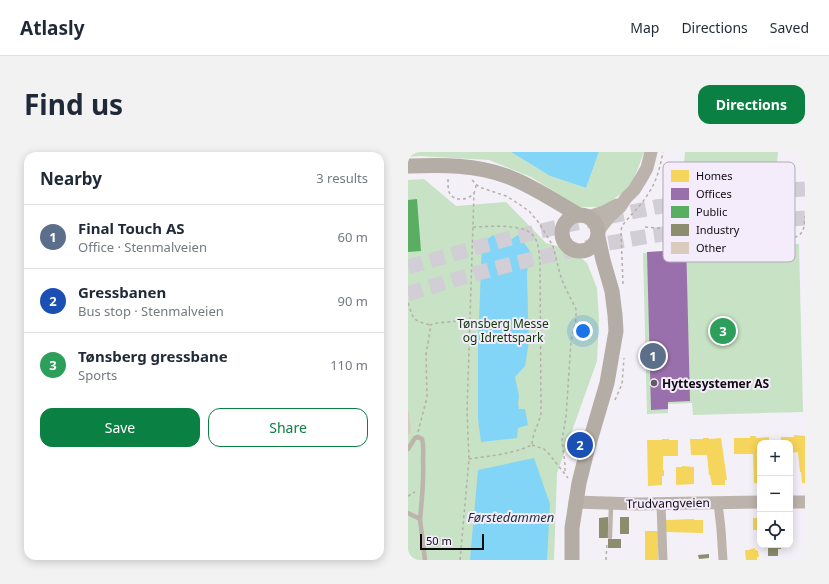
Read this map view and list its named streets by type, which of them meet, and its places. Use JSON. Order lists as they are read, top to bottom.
{
  "streets": {
    "main road": ["Trudvangveien"]
  },
  "water": ["Førstedammen"],
  "parks": ["Tønsberg Messe og Idrettspark"],
  "places": ["Hyttesystemer AS"],
  "legend": [
    "Homes",
    "Offices",
    "Public",
    "Industry",
    "Other"
  ],
  "scale_bar": "50 m",
  "page": {
    "header": "Atlasly",
    "nav": ["Map", "Directions", "Saved"],
    "title": "Find us",
    "buttons": [
      "Directions",
      ["Save", "Share"]
    ],
    "heading": ["Nearby", "3 results"],
    "list": [
      {
        "mark": "1",
        "name": "Final Touch AS",
        "note": "Office · Stenmalveien",
        "value": "60 m"
      },
      {
        "mark": "2",
        "name": "Gressbanen",
        "note": "Bus stop · Stenmalveien",
        "value": "90 m"
      },
      {
        "mark": "3",
        "name": "Tønsberg gressbane",
        "note": "Sports",
        "value": "110 m"
      }
    ],
    "pins": ["3", "1", "2"],
    "map_buttons": ["+", "−"],
    "scale": "50 m"
  }
}
